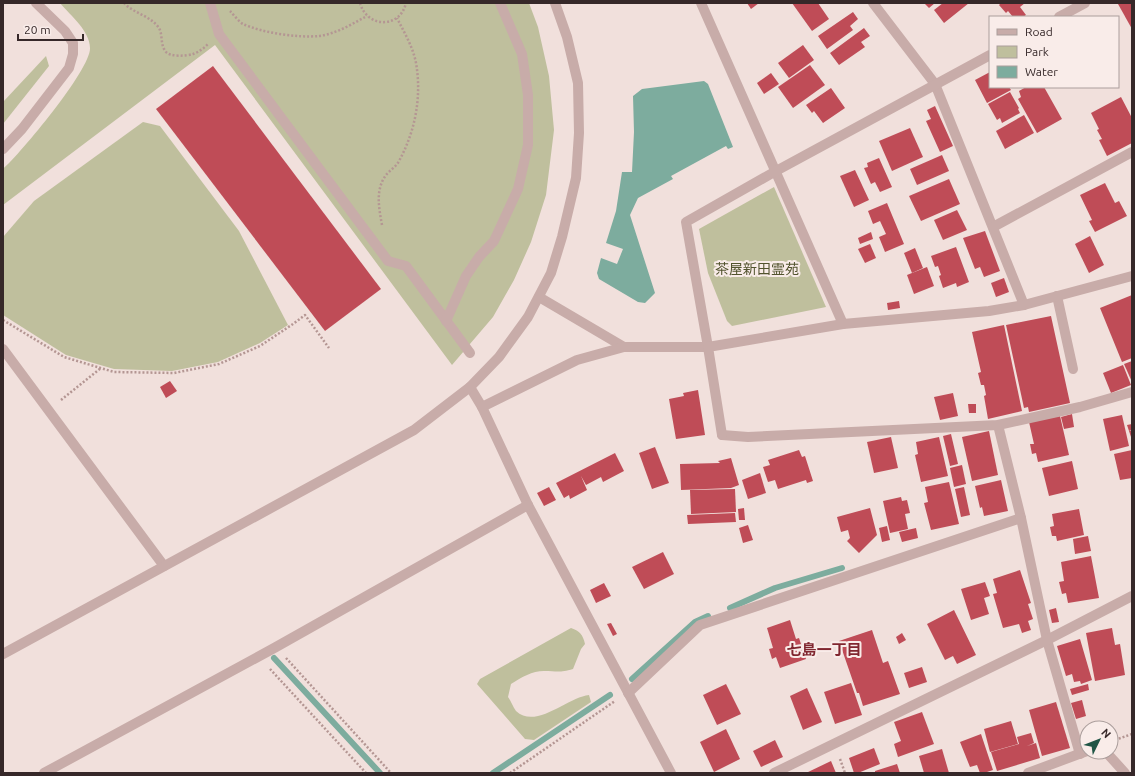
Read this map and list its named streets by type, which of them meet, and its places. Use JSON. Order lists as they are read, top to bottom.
{
  "districts": ["七島一丁目"],
  "parks": ["茶屋新田霊苑"],
  "legend": ["Road", "Park", "Water"],
  "scale_bar": "20 m",
  "north": "top right"
}
